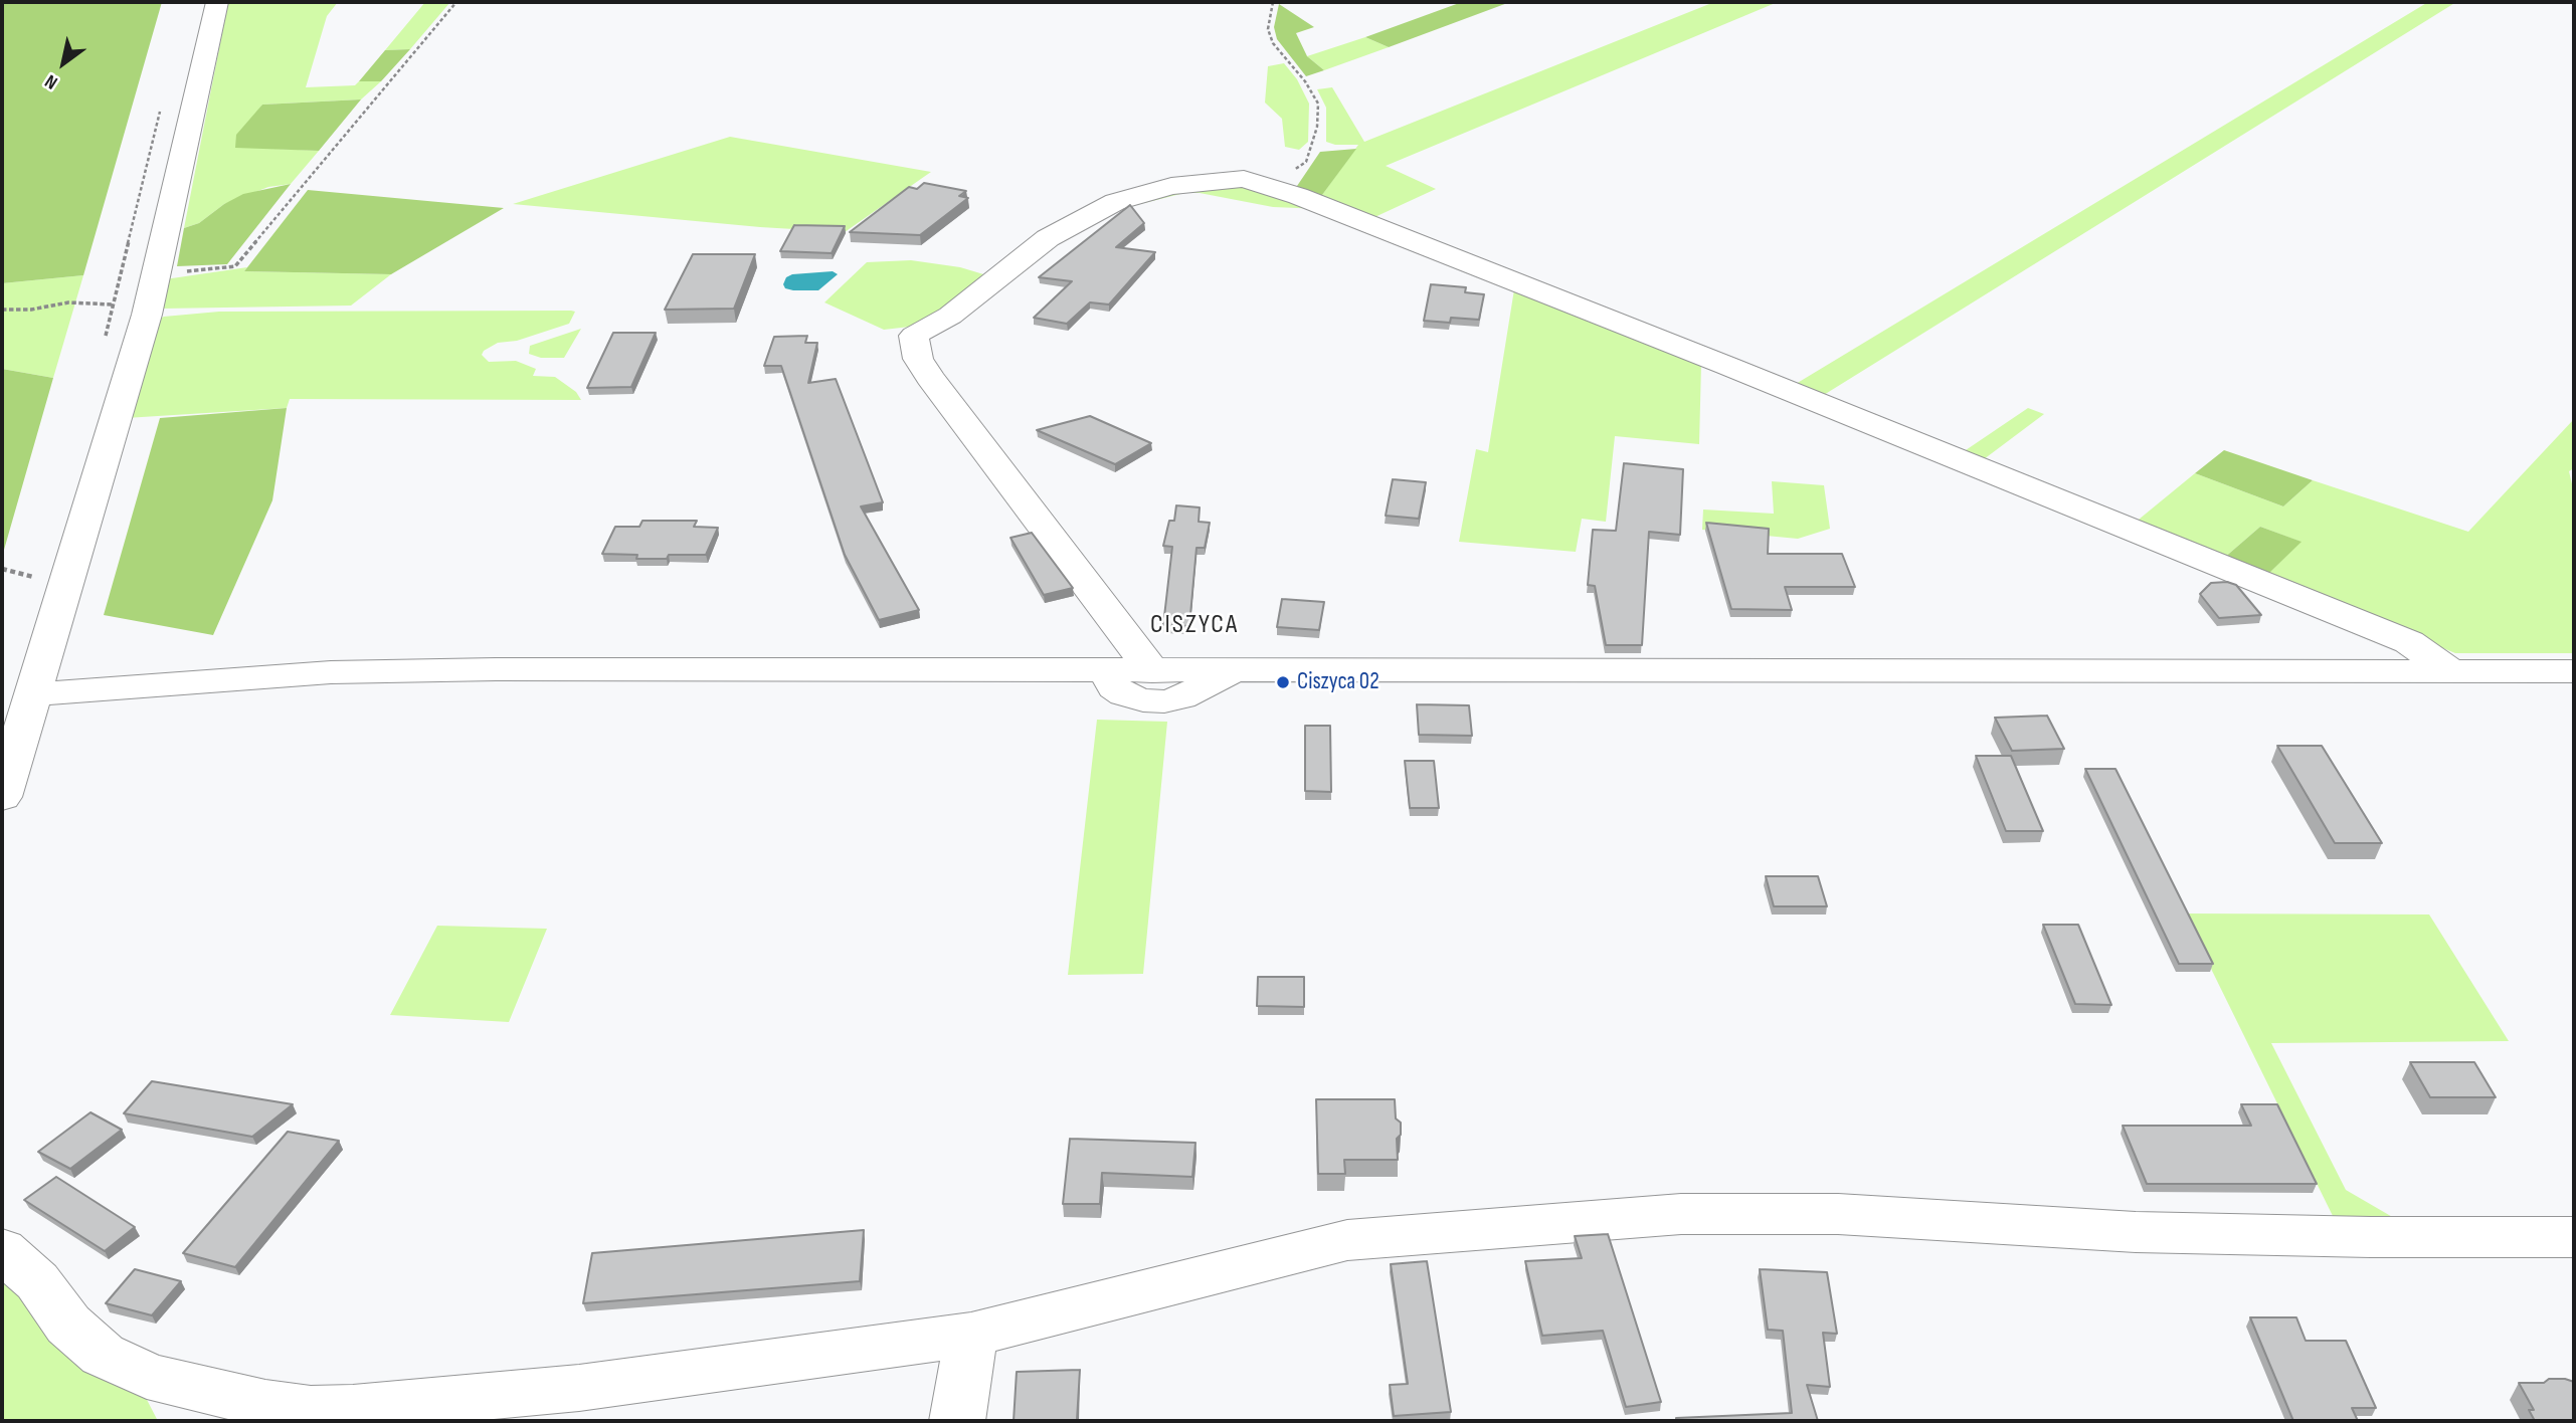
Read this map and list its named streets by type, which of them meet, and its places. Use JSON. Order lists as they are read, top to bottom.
{
  "districts": ["CISZYCA"],
  "places": ["Ciszyca 02"],
  "north": "bottom left"
}
